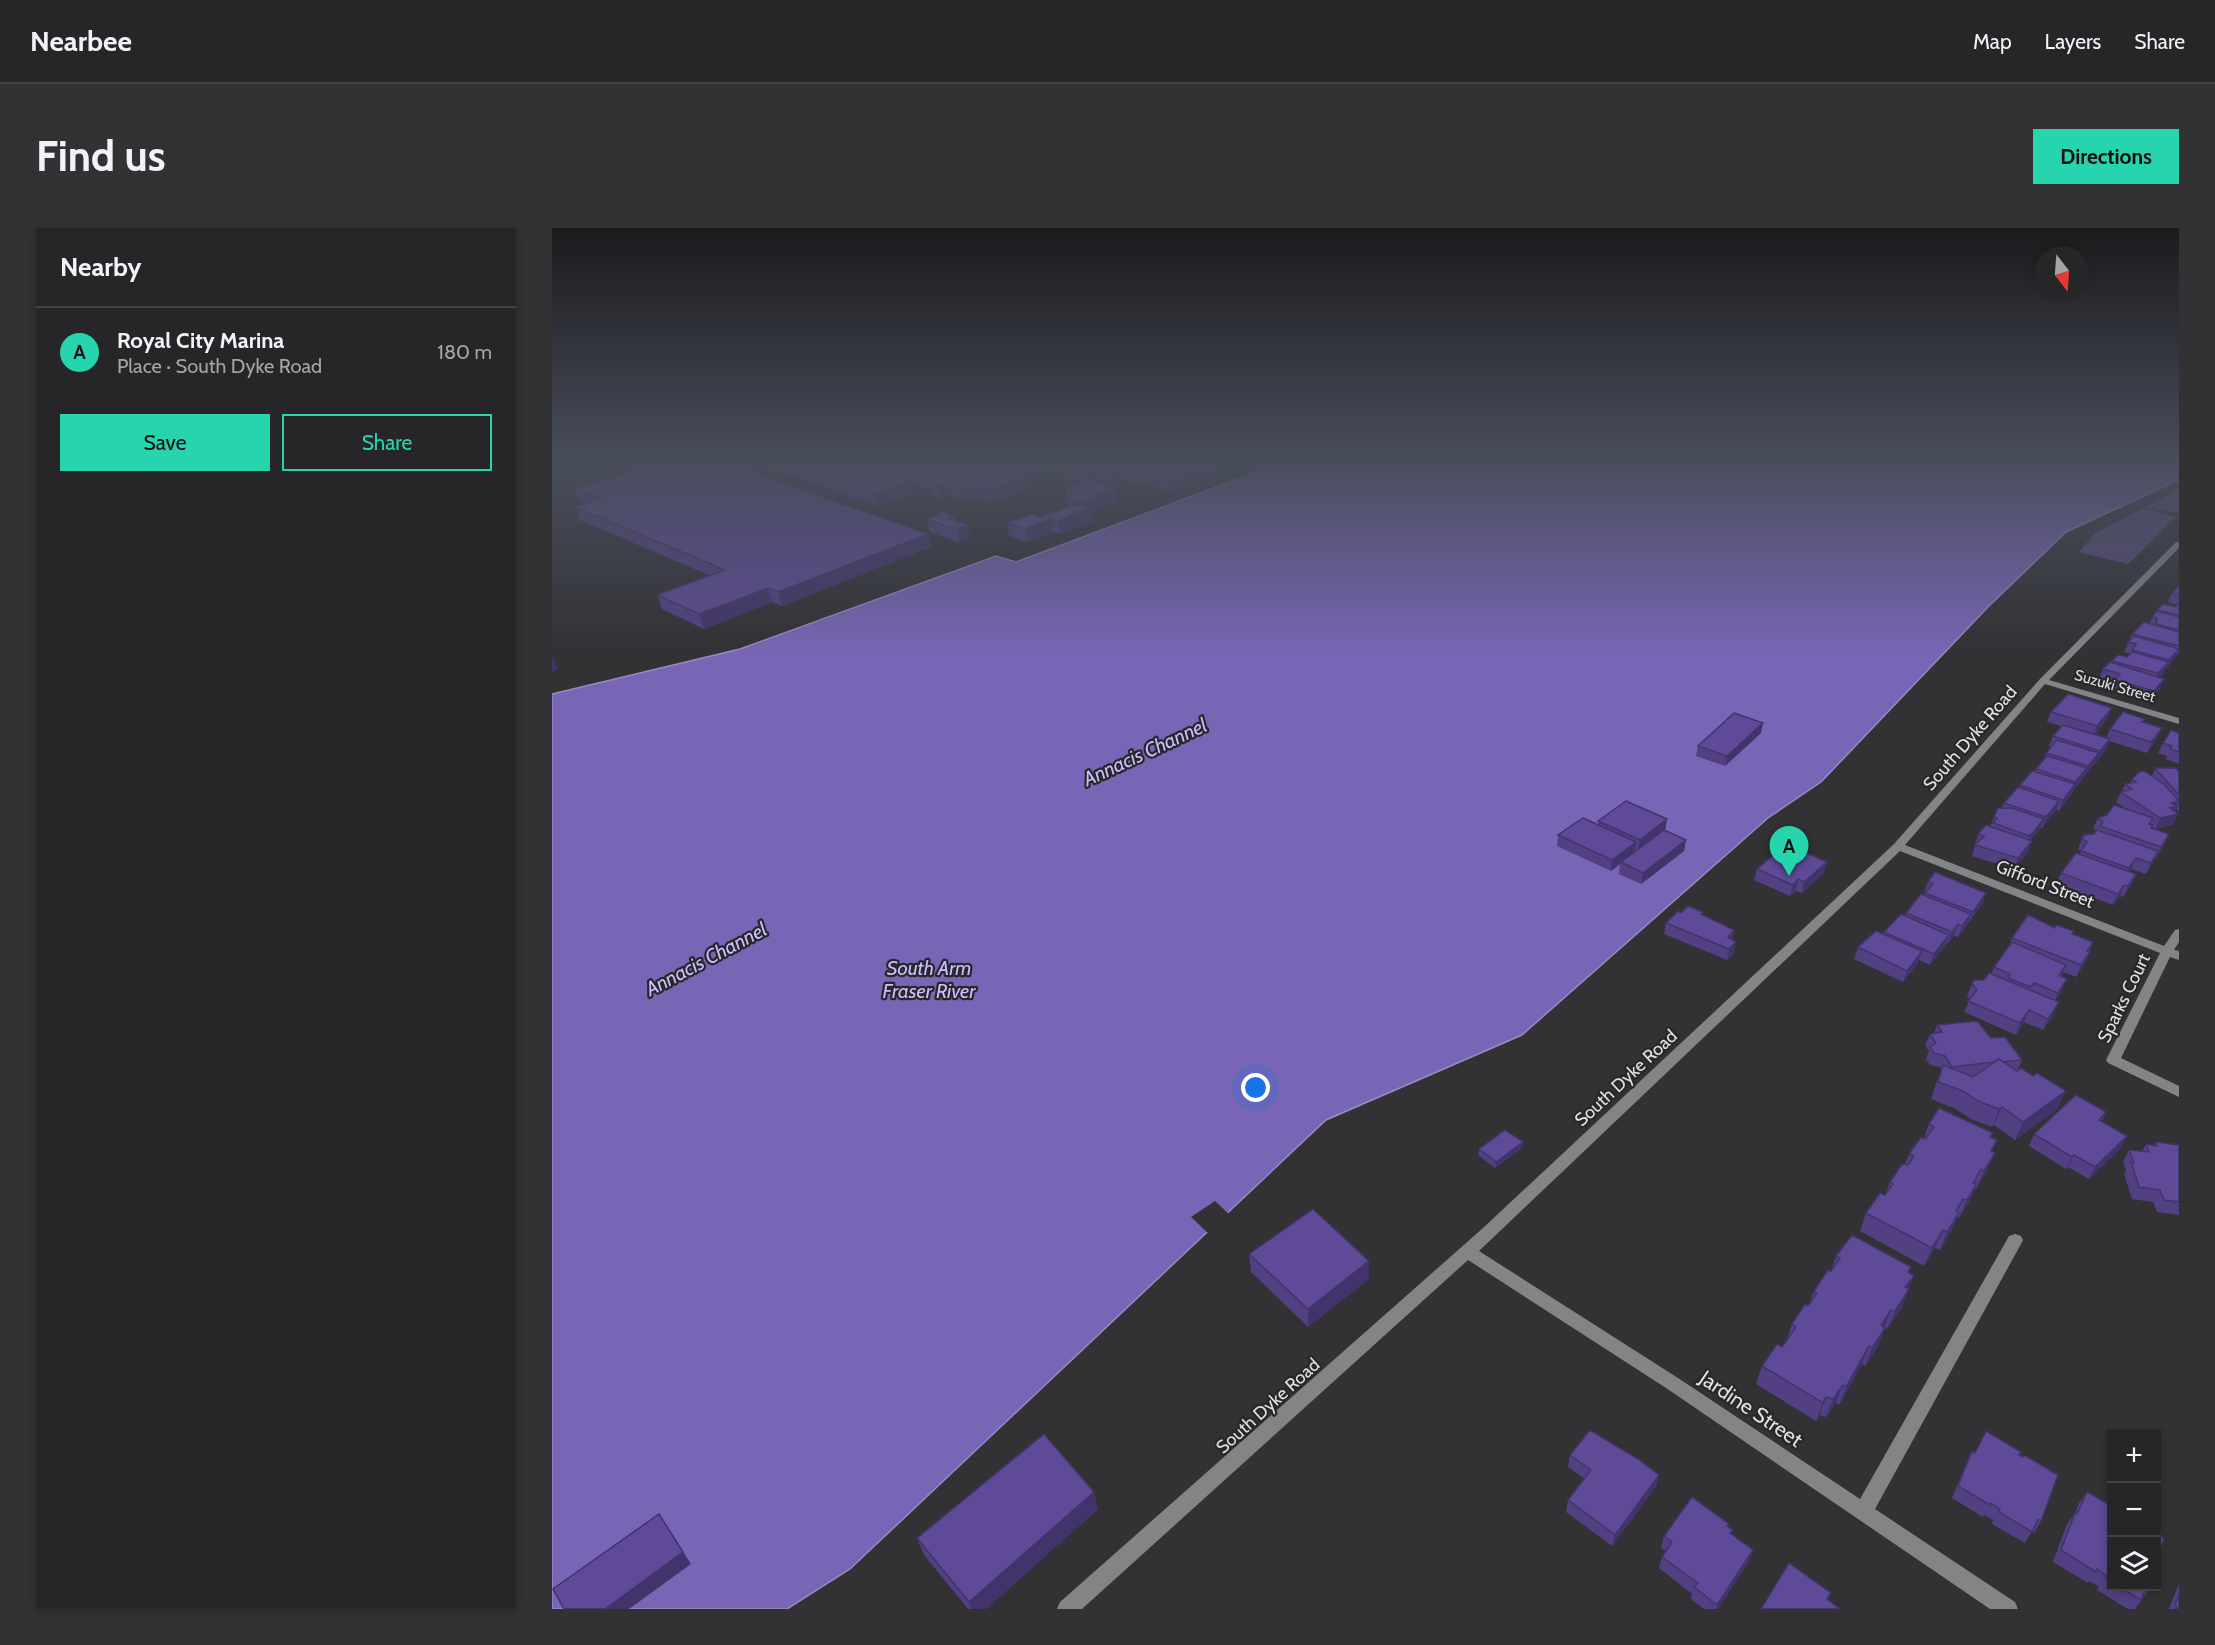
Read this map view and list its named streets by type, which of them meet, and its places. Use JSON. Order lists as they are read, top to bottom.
{
  "streets": {
    "street": [
      "Suzuki Street",
      "South Dyke Road",
      "Gifford Street",
      "Sparks Court",
      "Jardine Street"
    ]
  },
  "crossings": [
    ["Suzuki Street", "South Dyke Road"],
    ["South Dyke Road", "Gifford Street"],
    ["South Dyke Road", "Jardine Street"],
    ["Gifford Street", "Sparks Court"]
  ],
  "water": ["Annacis Channel", "South Arm Fraser River"],
  "north": "bottom",
  "page": {
    "header": "Nearbee",
    "nav": ["Map", "Layers", "Share"],
    "buttons": [
      "Directions",
      ["Save", "Share"]
    ],
    "title": "Find us",
    "heading": "Nearby",
    "list": [
      {
        "mark": "A",
        "name": "Royal City Marina",
        "note": "Place · South Dyke Road",
        "value": "180 m"
      }
    ],
    "pins": "A",
    "map_buttons": ["+", "−"]
  }
}
